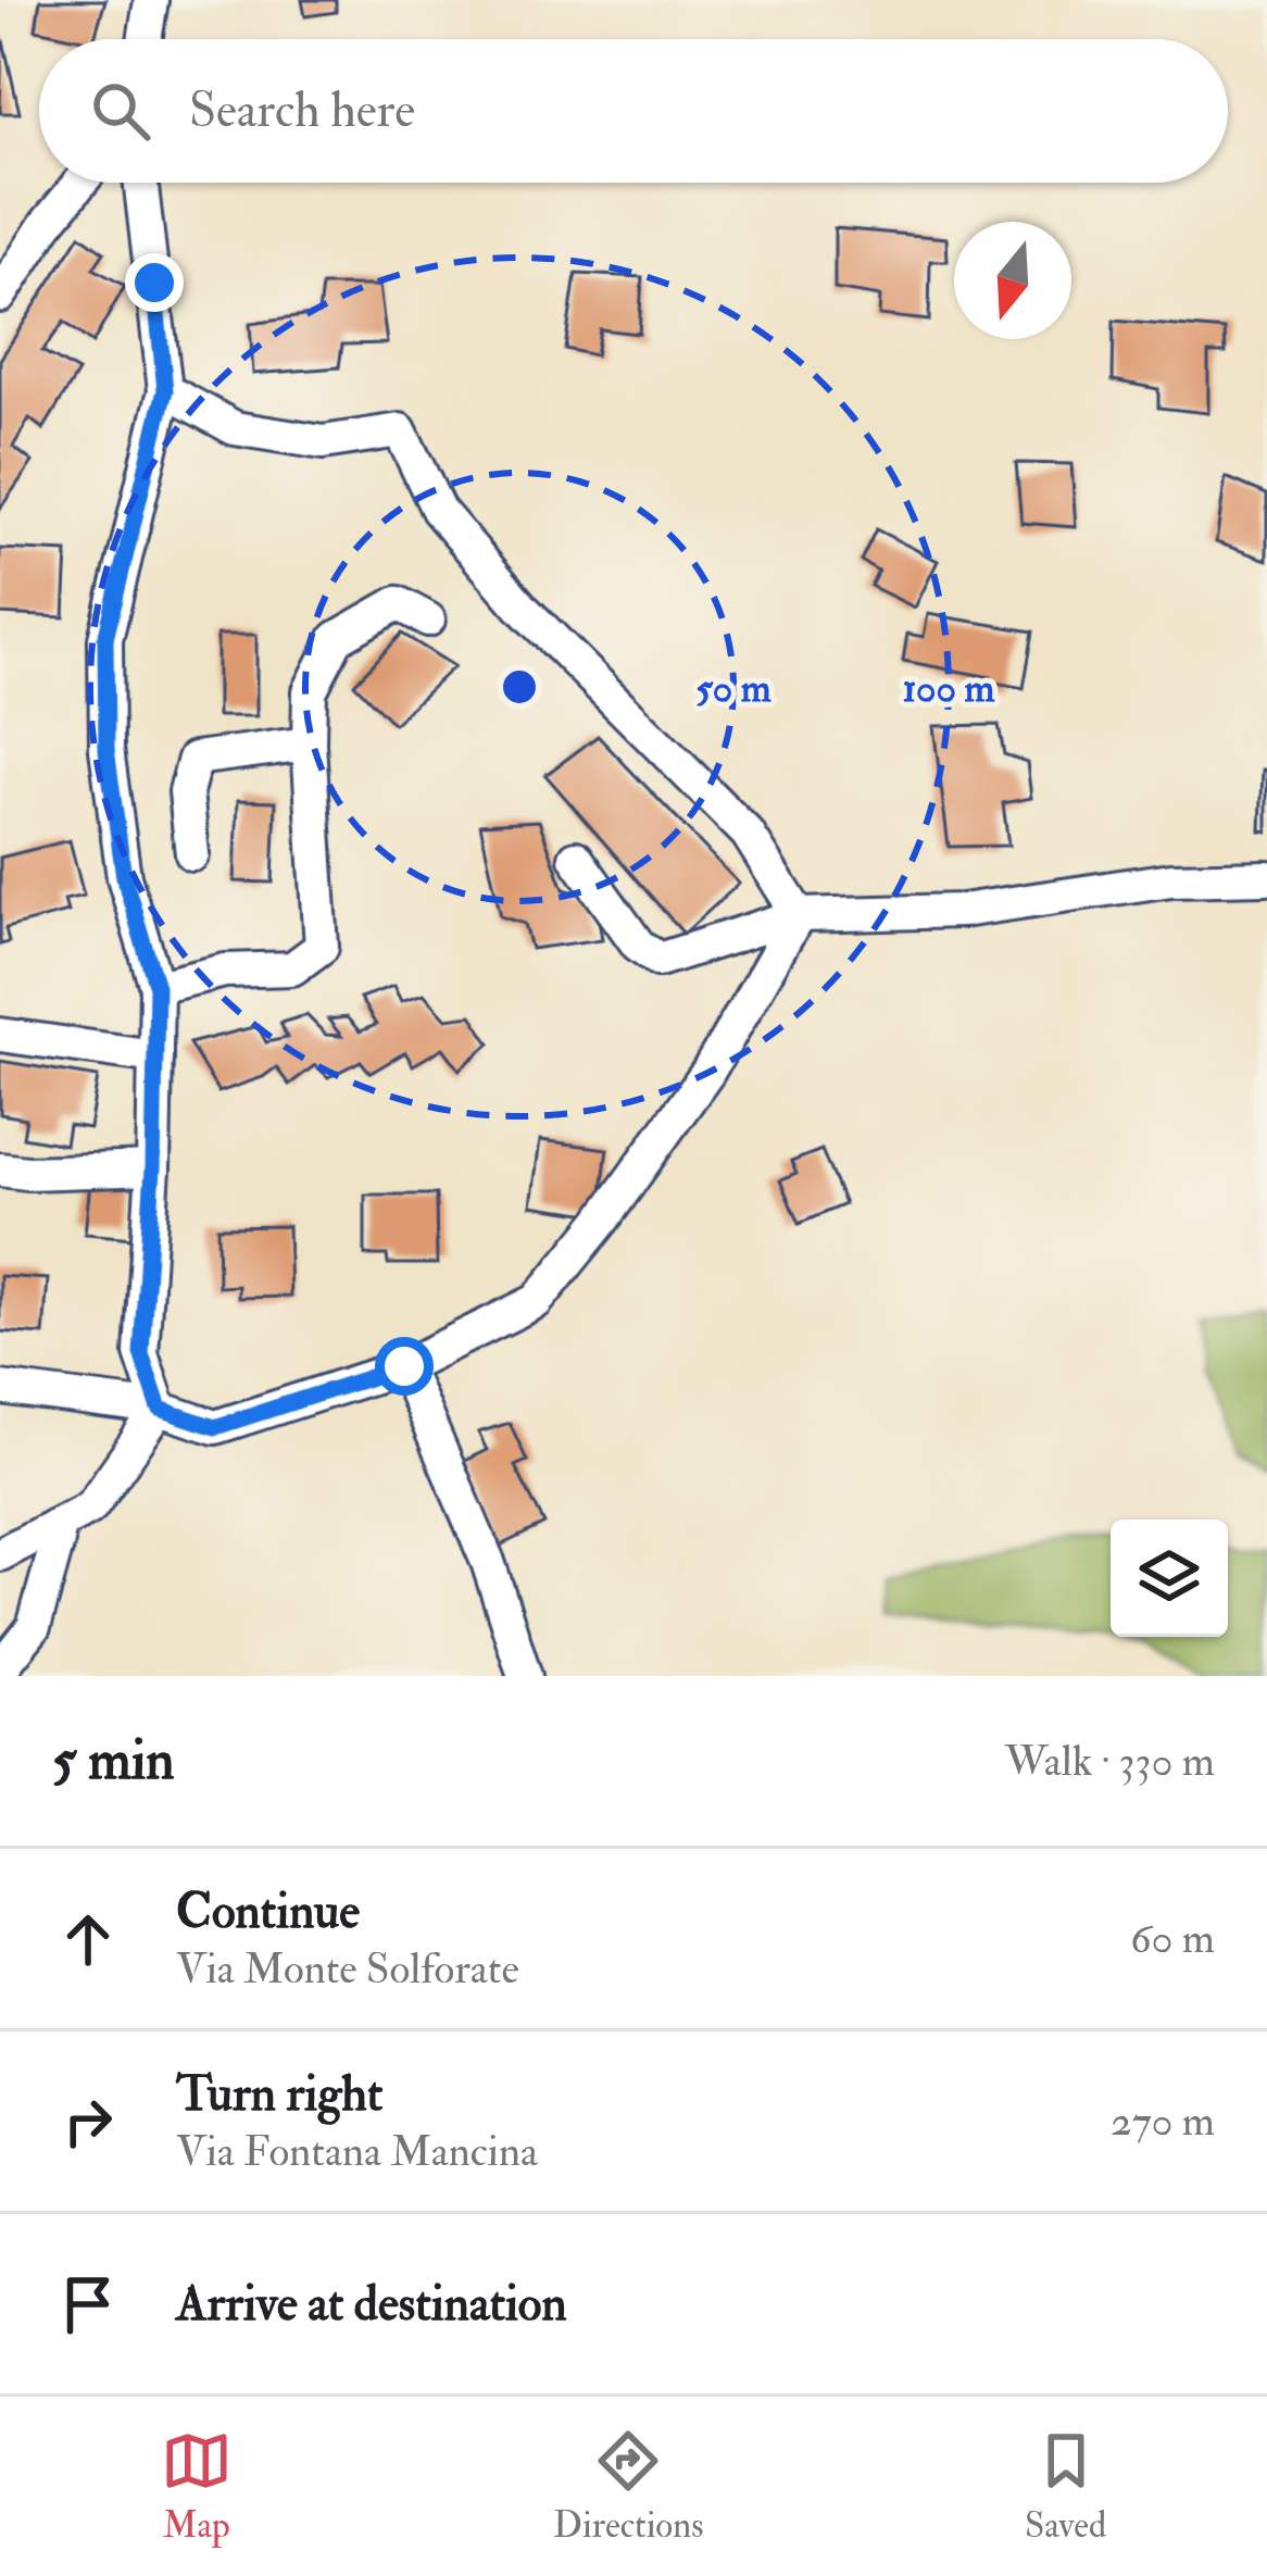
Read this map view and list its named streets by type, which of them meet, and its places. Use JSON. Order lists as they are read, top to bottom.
{
  "north": "bottom",
  "page": {
    "search": "Search here",
    "heading": ["5 min", "Walk · 330 m"],
    "list": [
      ["Continue", "Via Monte Solforate", "60 m"],
      ["Turn right", "Via Fontana Mancina", "270 m"],
      "Arrive at destination"
    ],
    "nav": ["Map", "Directions", "Saved"]
  },
  "rings": ["50 m", "100 m"]
}
